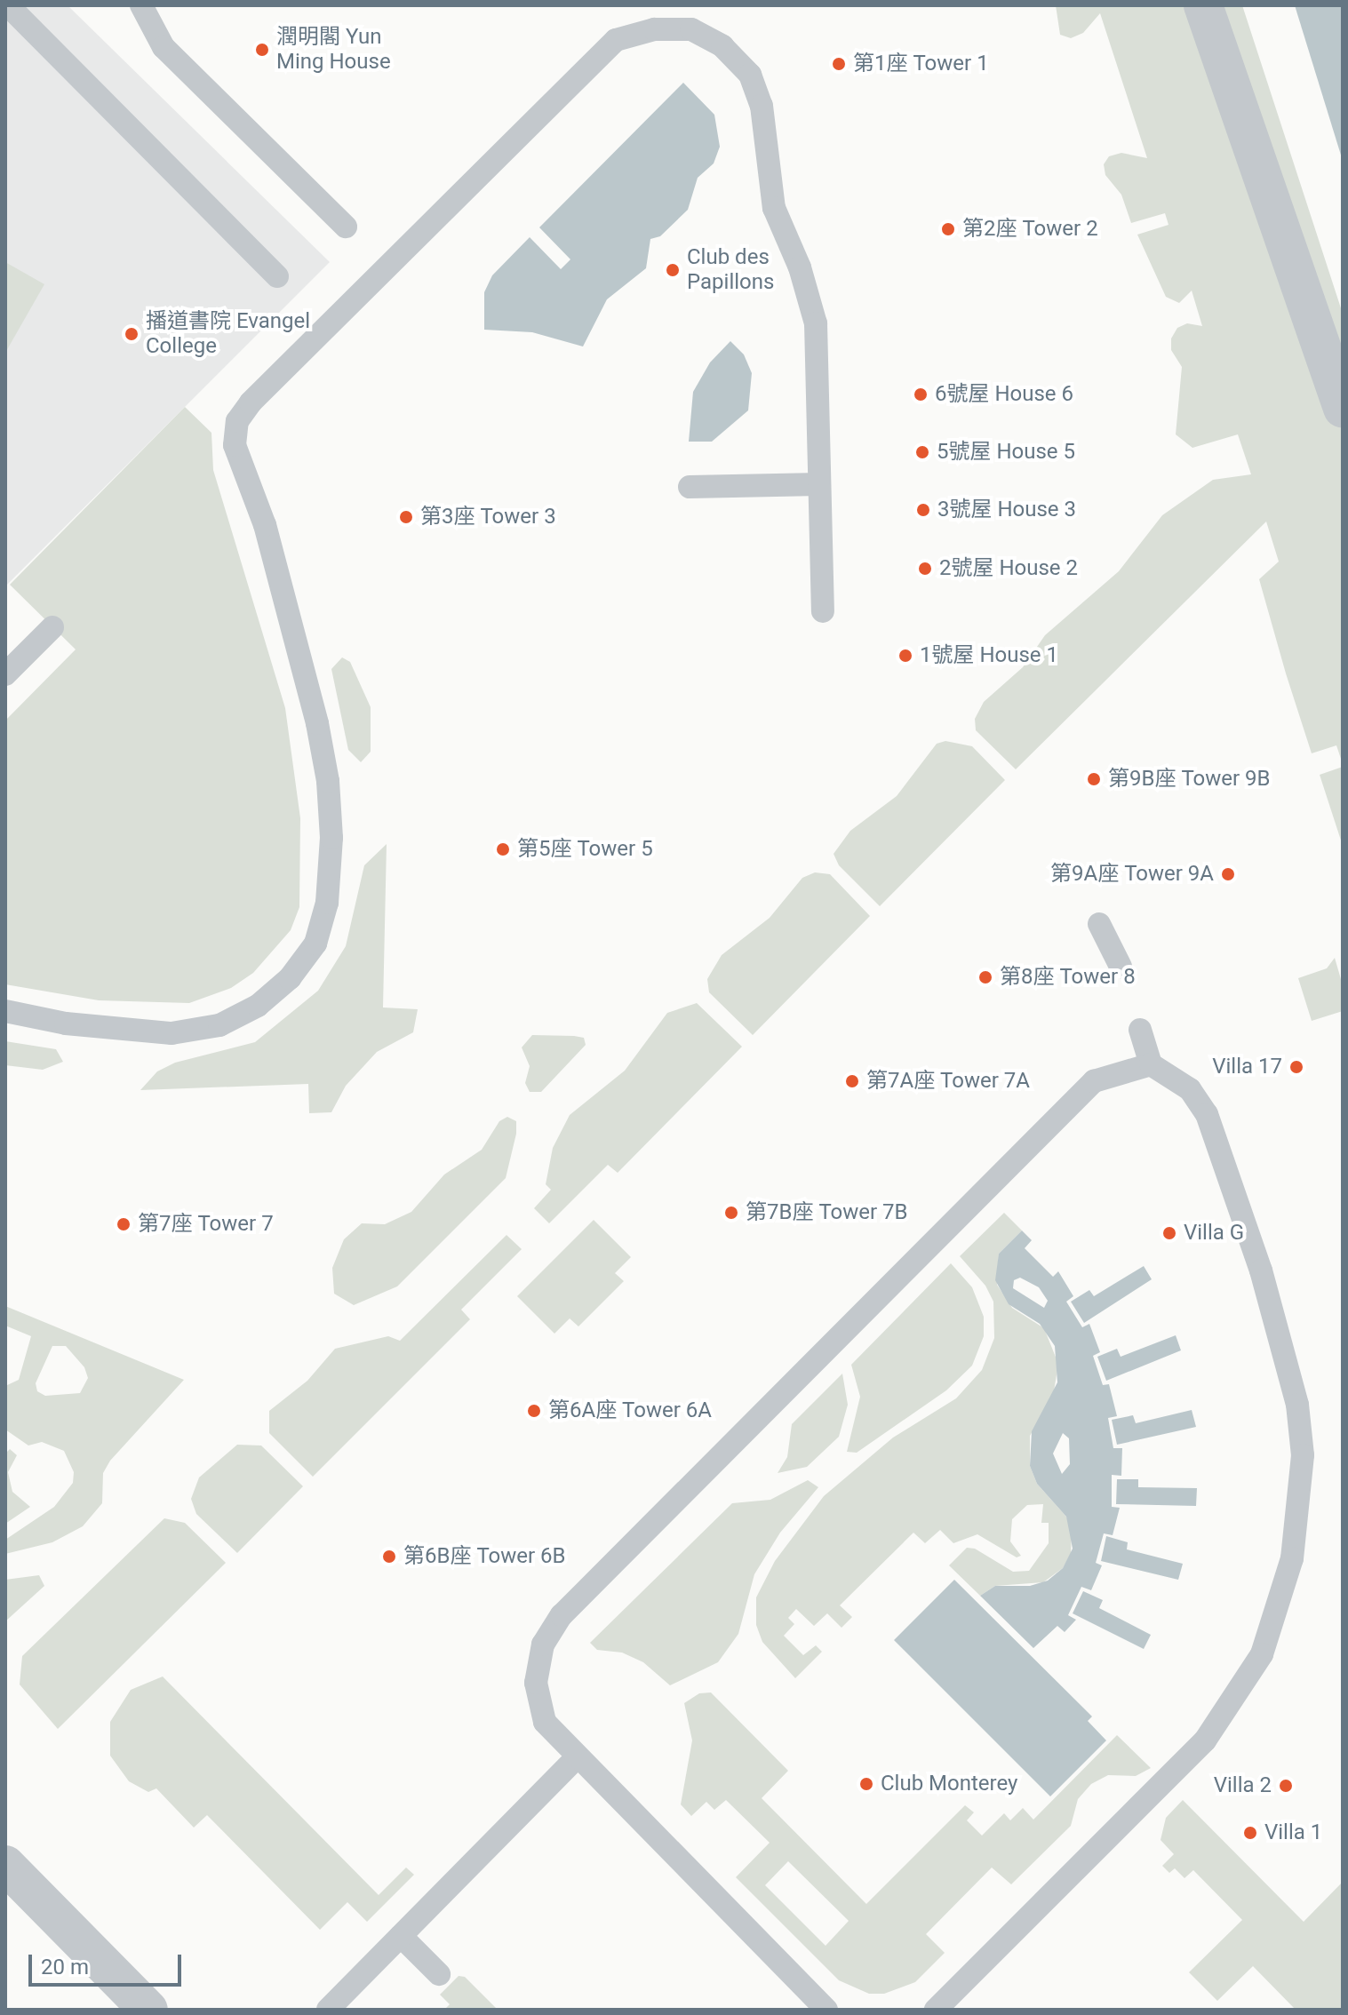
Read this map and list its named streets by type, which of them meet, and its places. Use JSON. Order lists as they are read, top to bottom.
{
  "places": [
    "潤明閣 Yun Ming House",
    "第1座 Tower 1",
    "第2座 Tower 2",
    "Club des Papillons",
    "播道書院 Evangel College",
    "6號屋 House 6",
    "5號屋 House 5",
    "3號屋 House 3",
    "第3座 Tower 3",
    "2號屋 House 2",
    "1號屋 House 1",
    "第9B座 Tower 9B",
    "第5座 Tower 5",
    "第9A座 Tower 9A",
    "第8座 Tower 8",
    "Villa 17",
    "第7A座 Tower 7A",
    "第7B座 Tower 7B",
    "第7座 Tower 7",
    "Villa G",
    "第6A座 Tower 6A",
    "第6B座 Tower 6B",
    "Club Monterey",
    "Villa 2",
    "Villa 1"
  ],
  "scale_bar": "20 m"
}
